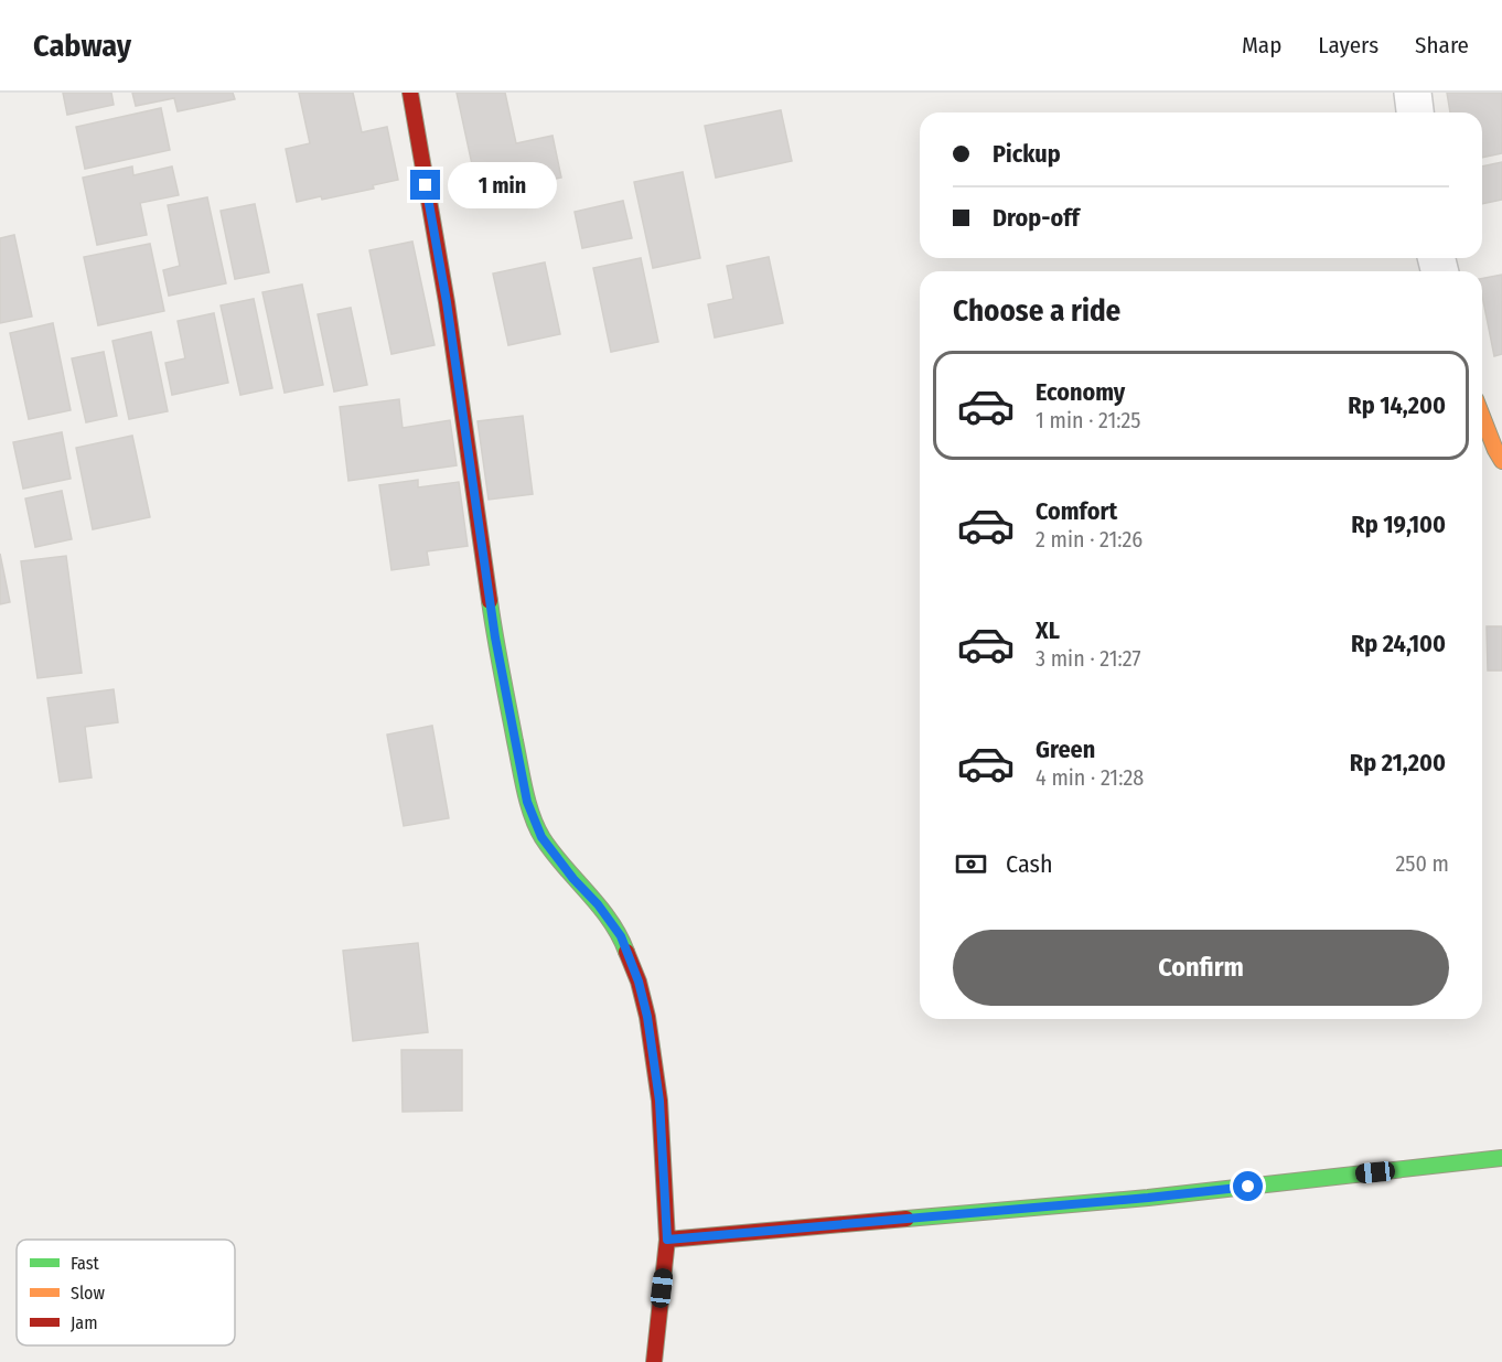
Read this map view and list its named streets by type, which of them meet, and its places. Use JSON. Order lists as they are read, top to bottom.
{
  "legend": ["Fast", "Slow", "Jam"],
  "page": {
    "header": "Cabway",
    "nav": ["Map", "Layers", "Share"],
    "banner": ["Pickup", "Drop-off"],
    "bubble": "1 min",
    "heading": "Choose a ride",
    "list": [
      {
        "name": "Economy",
        "note": "1 min · 21:25",
        "value": "Rp 14,200"
      },
      {
        "name": "Comfort",
        "note": "2 min · 21:26",
        "value": "Rp 19,100"
      },
      {
        "name": "XL",
        "note": "3 min · 21:27",
        "value": "Rp 24,100"
      },
      {
        "name": "Green",
        "note": "4 min · 21:28",
        "value": "Rp 21,200"
      }
    ],
    "pay": ["Cash", "250 m"],
    "buttons": "Confirm"
  }
}
